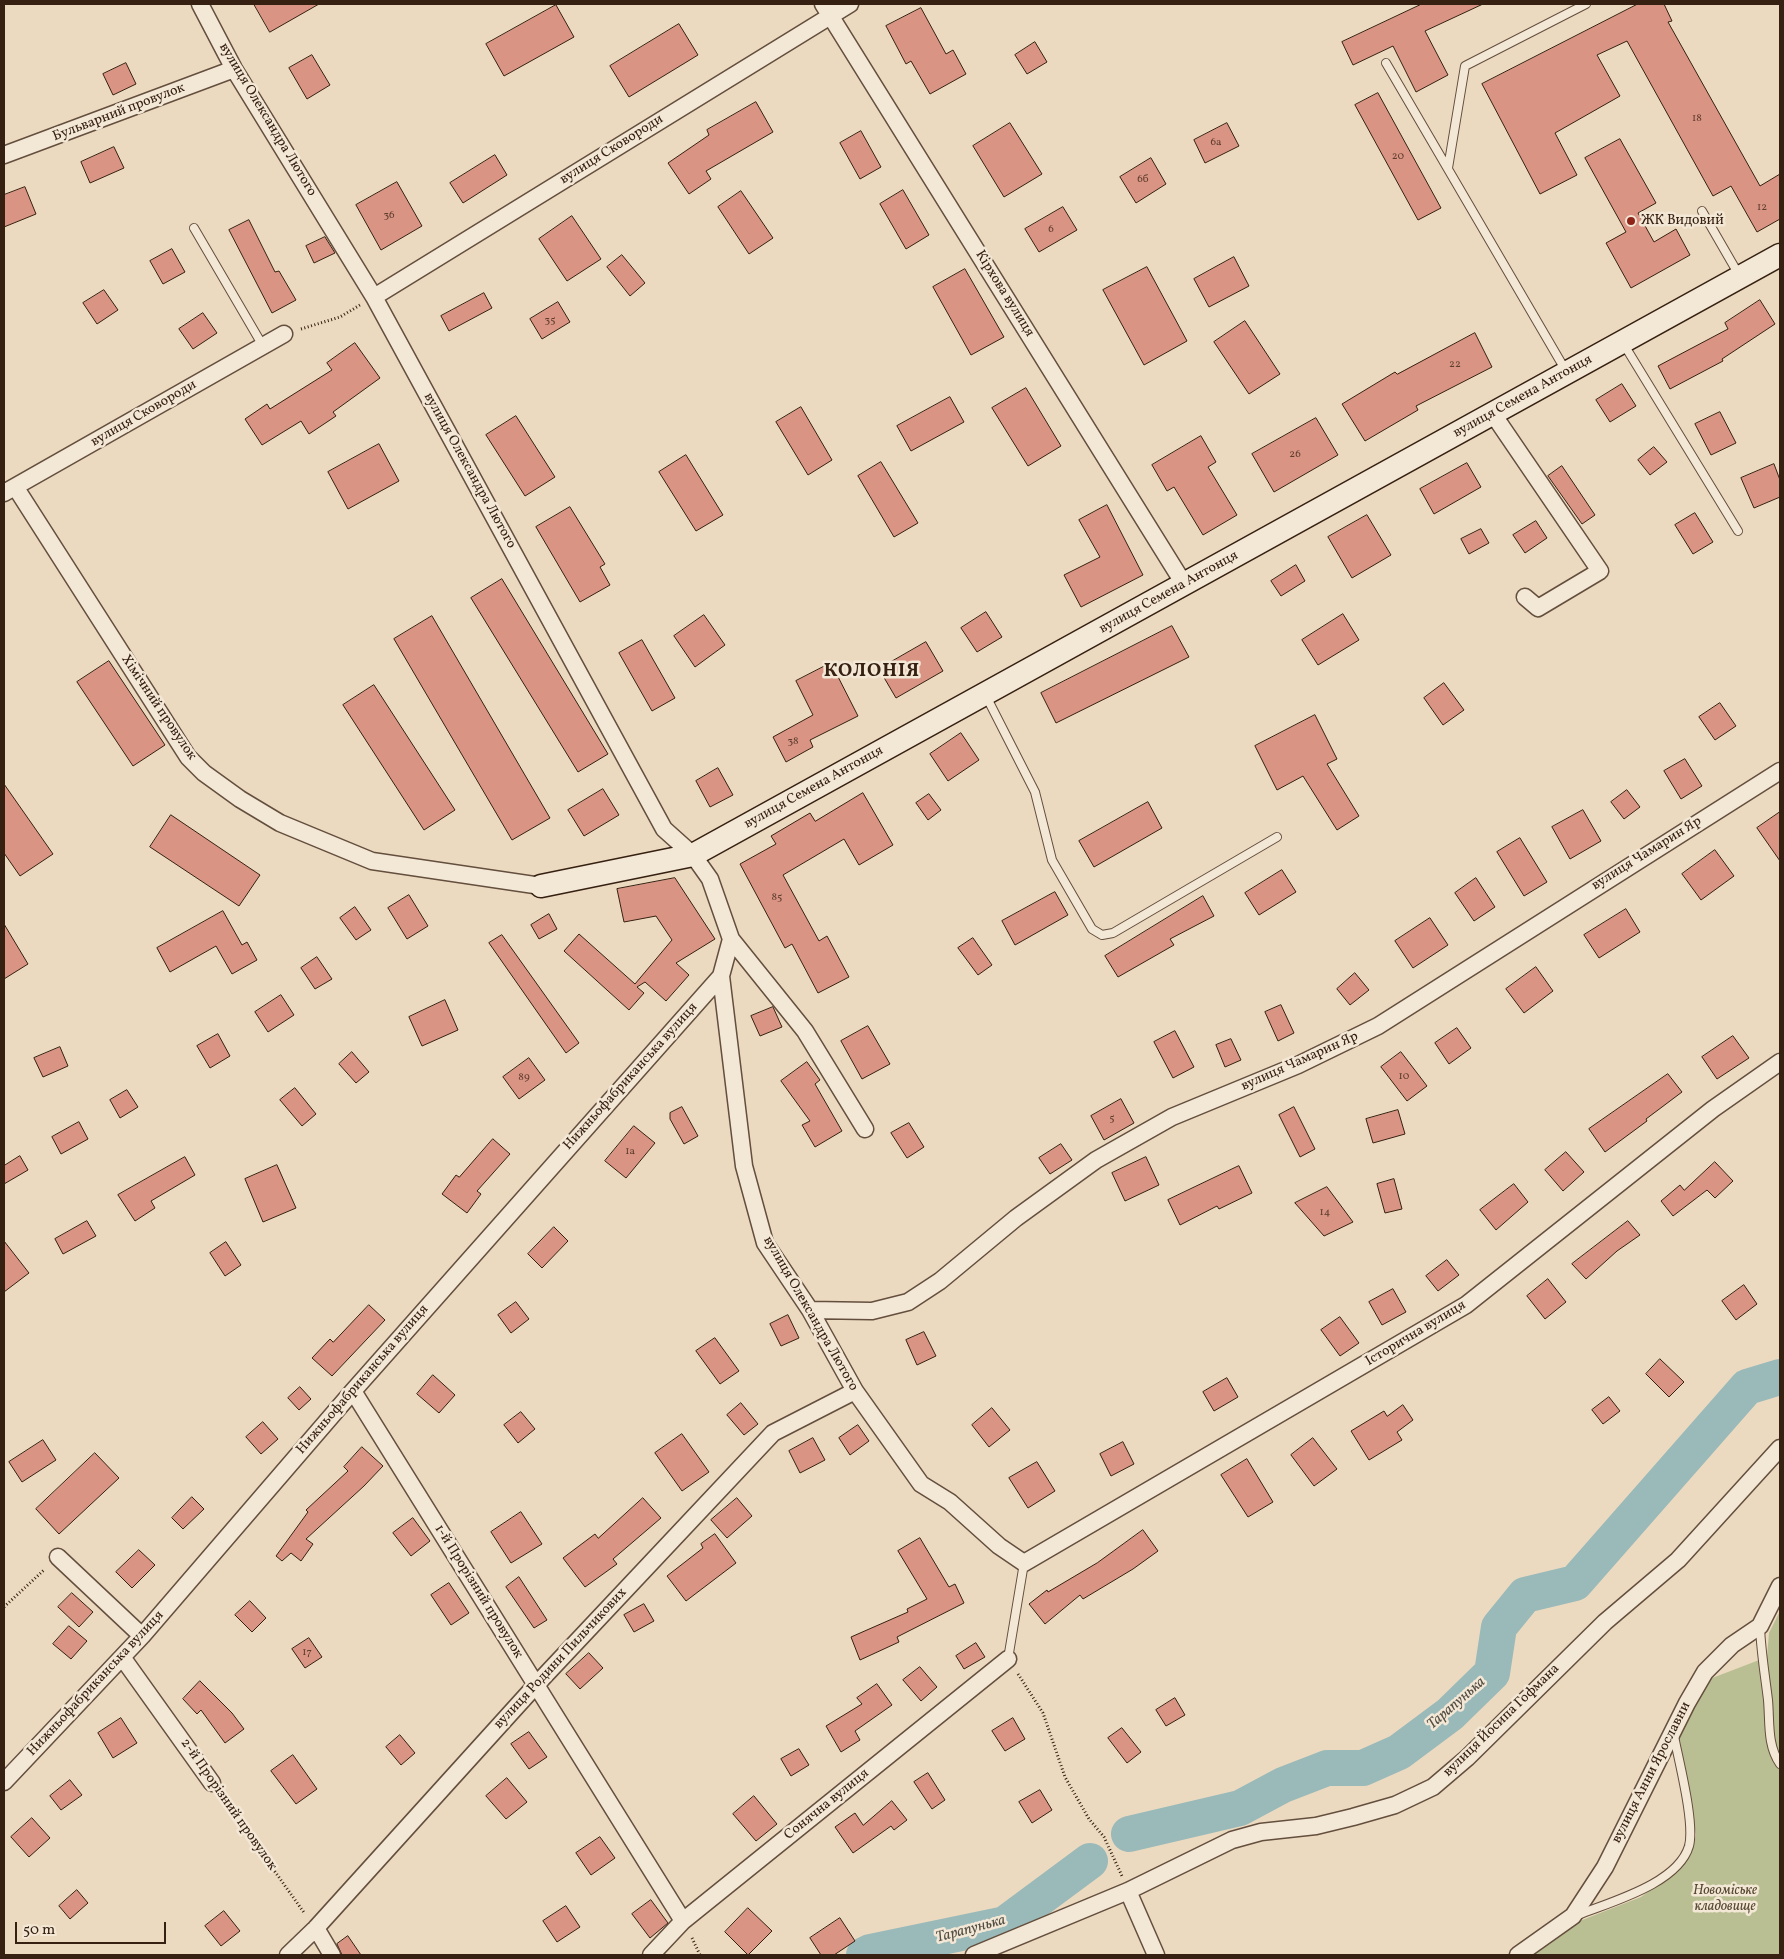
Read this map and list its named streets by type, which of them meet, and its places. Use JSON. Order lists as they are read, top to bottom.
{
  "streets": {
    "street": [
      "Бульварний провулок",
      "вулиця Олександра Лютого",
      "вулиця Сковороди",
      "Кірхова вулиця",
      "вулиця Семена Антонця",
      "Хімічний провулок",
      "вулиця Чамарин Яр",
      "Нижньофабриканська вулиця",
      "Історична вулиця",
      "1-й Прорізний провулок",
      "вулиця Родини Пильчикових",
      "вулиця Йосипа Гофмана",
      "вулиця Анни Ярославни",
      "2-й Прорізний провулок",
      "Сонячна вулиця"
    ]
  },
  "crossings": [
    ["Бульварний провулок", "вулиця Олександра Лютого"],
    ["вулиця Олександра Лютого", "вулиця Сковороди"],
    ["вулиця Олександра Лютого", "вулиця Семена Антонця"],
    ["вулиця Олександра Лютого", "вулиця Чамарин Яр"],
    ["вулиця Олександра Лютого", "Нижньофабриканська вулиця"],
    ["вулиця Олександра Лютого", "Історична вулиця"],
    ["вулиця Олександра Лютого", "вулиця Родини Пильчикових"],
    ["вулиця Сковороди", "Кірхова вулиця"],
    ["вулиця Сковороди", "Хімічний провулок"],
    ["Кірхова вулиця", "вулиця Семена Антонця"],
    ["вулиця Семена Антонця", "Хімічний провулок"],
    ["Нижньофабриканська вулиця", "1-й Прорізний провулок"],
    ["Нижньофабриканська вулиця", "2-й Прорізний провулок"],
    ["1-й Прорізний провулок", "вулиця Родини Пильчикових"],
    ["1-й Прорізний провулок", "Сонячна вулиця"],
    ["вулиця Родини Пильчикових", "2-й Прорізний провулок"]
  ],
  "districts": ["КОЛОНІЯ"],
  "water": ["Тарапунька"],
  "parks": ["Новоміське кладовище"],
  "places": ["ЖК Видовий"],
  "house_numbers": [
    "18",
    "6а",
    "20",
    "6б",
    "12",
    "36",
    "6",
    "35",
    "22",
    "26",
    "38",
    "85",
    "10",
    "89",
    "5",
    "1а",
    "14",
    "17"
  ],
  "scale_bar": "50 m"
}
